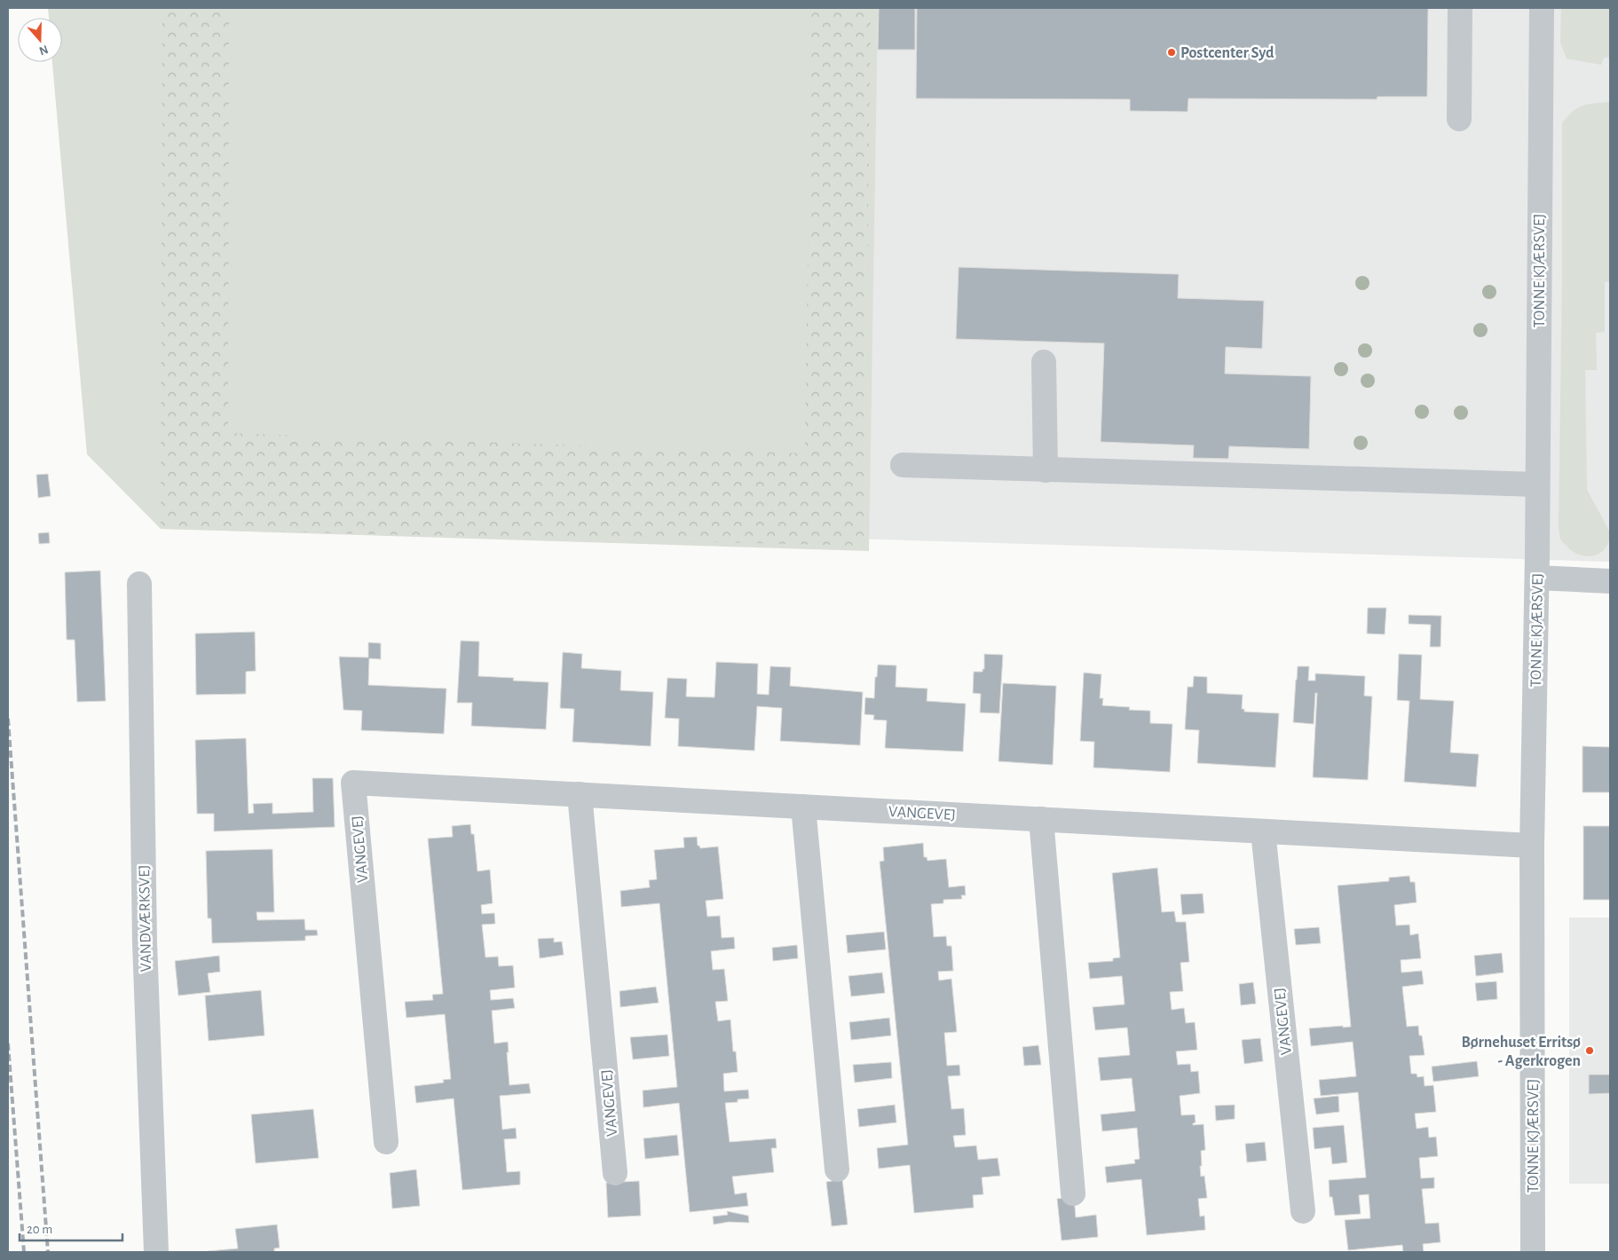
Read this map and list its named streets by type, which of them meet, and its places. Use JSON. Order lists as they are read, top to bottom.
{
  "streets": {
    "street": ["TONNE KJÆRSVEJ", "VANGEVEJ", "VANDVÆRKSVEJ"]
  },
  "crossings": [
    ["TONNE KJÆRSVEJ", "VANGEVEJ"]
  ],
  "places": ["Postcenter Syd", "Børnehuset Erritsø - Agerkrogen"],
  "scale_bar": "20 m",
  "north": "bottom"
}
